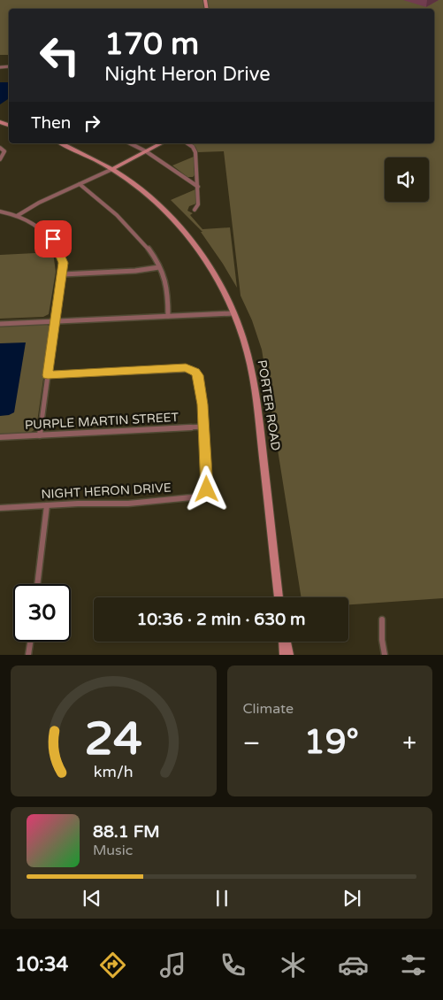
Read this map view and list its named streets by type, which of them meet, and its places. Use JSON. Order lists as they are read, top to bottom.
{
  "streets": {
    "main road": ["PORTER ROAD"],
    "street": ["PURPLE MARTIN STREET", "NIGHT HERON DRIVE"]
  },
  "crossings": [
    ["PURPLE MARTIN STREET", "NIGHT HERON DRIVE"]
  ],
  "page": {
    "turn": ["170 m", "Night Heron Drive"],
    "then": "Then",
    "limit": "30",
    "trip": "10:36 · 2 min · 630 m",
    "tile": "Climate",
    "heat": ["−", "19°", "+"],
    "song": ["88.1 FM", "Music"],
    "tabs": "10:34",
    "gauge": ["24", "km/h"]
  }
}
